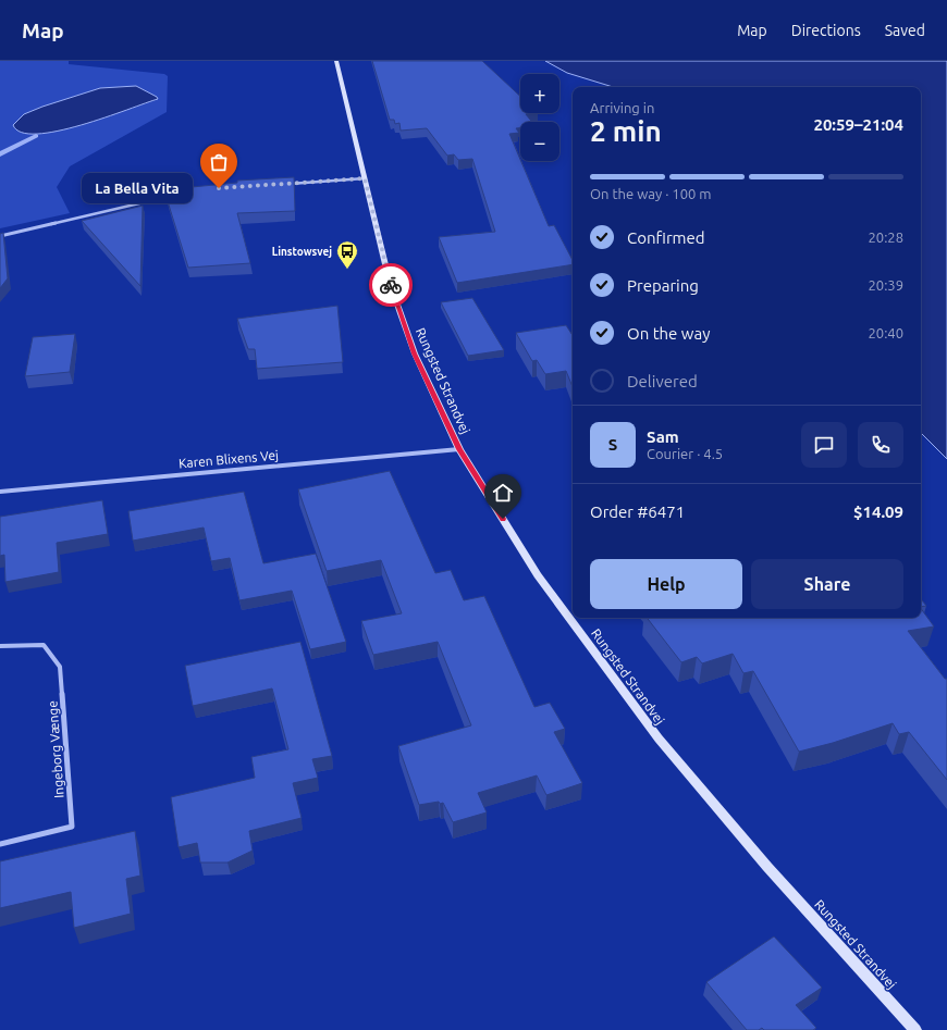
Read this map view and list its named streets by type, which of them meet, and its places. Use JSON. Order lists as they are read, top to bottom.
{
  "streets": {
    "main road": ["Rungsted Strandvej"],
    "street": ["Karen Blixens Vej", "Ingeborg Vænge"]
  },
  "crossings": [
    ["Rungsted Strandvej", "Karen Blixens Vej"]
  ],
  "places": {
    "other": ["La Bella Vita"],
    "bus stop": ["Linstowsvej"]
  },
  "page": {
    "header": "Map",
    "nav": ["Map", "Directions", "Saved"],
    "map_buttons": ["+", "−"],
    "heading": ["2 min", "Arriving in", "20:59–21:04"],
    "panel": [
      "Sam",
      "Courier · 4.5",
      "Order #6471",
      "$14.09"
    ],
    "bar": "On the way · 100 m",
    "bubble": "La Bella Vita",
    "list": [
      ["Confirmed", "20:28"],
      ["Preparing", "20:39"],
      ["On the way", "20:40"],
      "Delivered"
    ],
    "round": "S",
    "buttons": ["Help", "Share"]
  }
}
